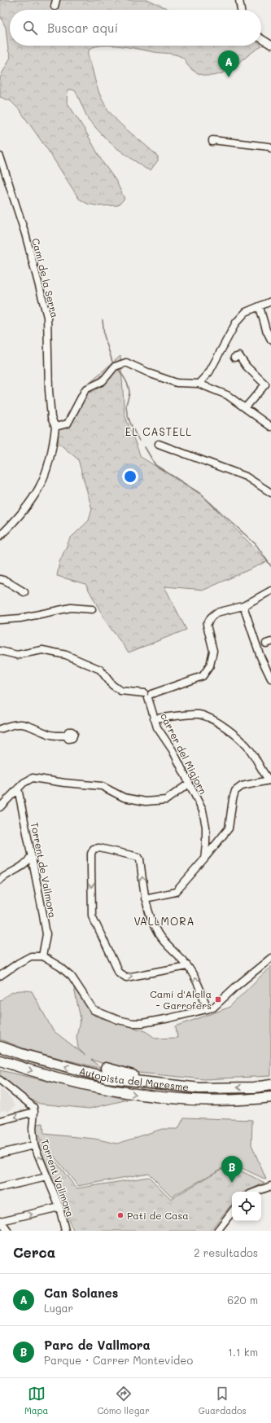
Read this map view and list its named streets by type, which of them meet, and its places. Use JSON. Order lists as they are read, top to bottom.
{
  "streets": {
    "highway": ["Autopista del Maresme"],
    "street": [
      "Camí de la Serra",
      "carrer del Migjorn",
      "Torrent de Vallmora",
      "Torrent Vallmora"
    ]
  },
  "districts": ["EL CASTELL", "VALLMORA"],
  "places": {
    "transit": ["Camí d'Alella - Garrofers"],
    "other": ["Pati de Casa"]
  },
  "page": {
    "search": "Buscar aquí",
    "pins": ["A", "B"],
    "heading": ["Cerca", "2 resultados"],
    "list": [
      {
        "mark": "A",
        "name": "Can Solanes",
        "note": "Lugar",
        "value": "620 m"
      },
      {
        "mark": "B",
        "name": "Parc de Vallmora",
        "note": "Parque · Carrer Montevideo",
        "value": "1.1 km"
      }
    ],
    "nav": ["Mapa", "Cómo llegar", "Guardados"]
  }
}
